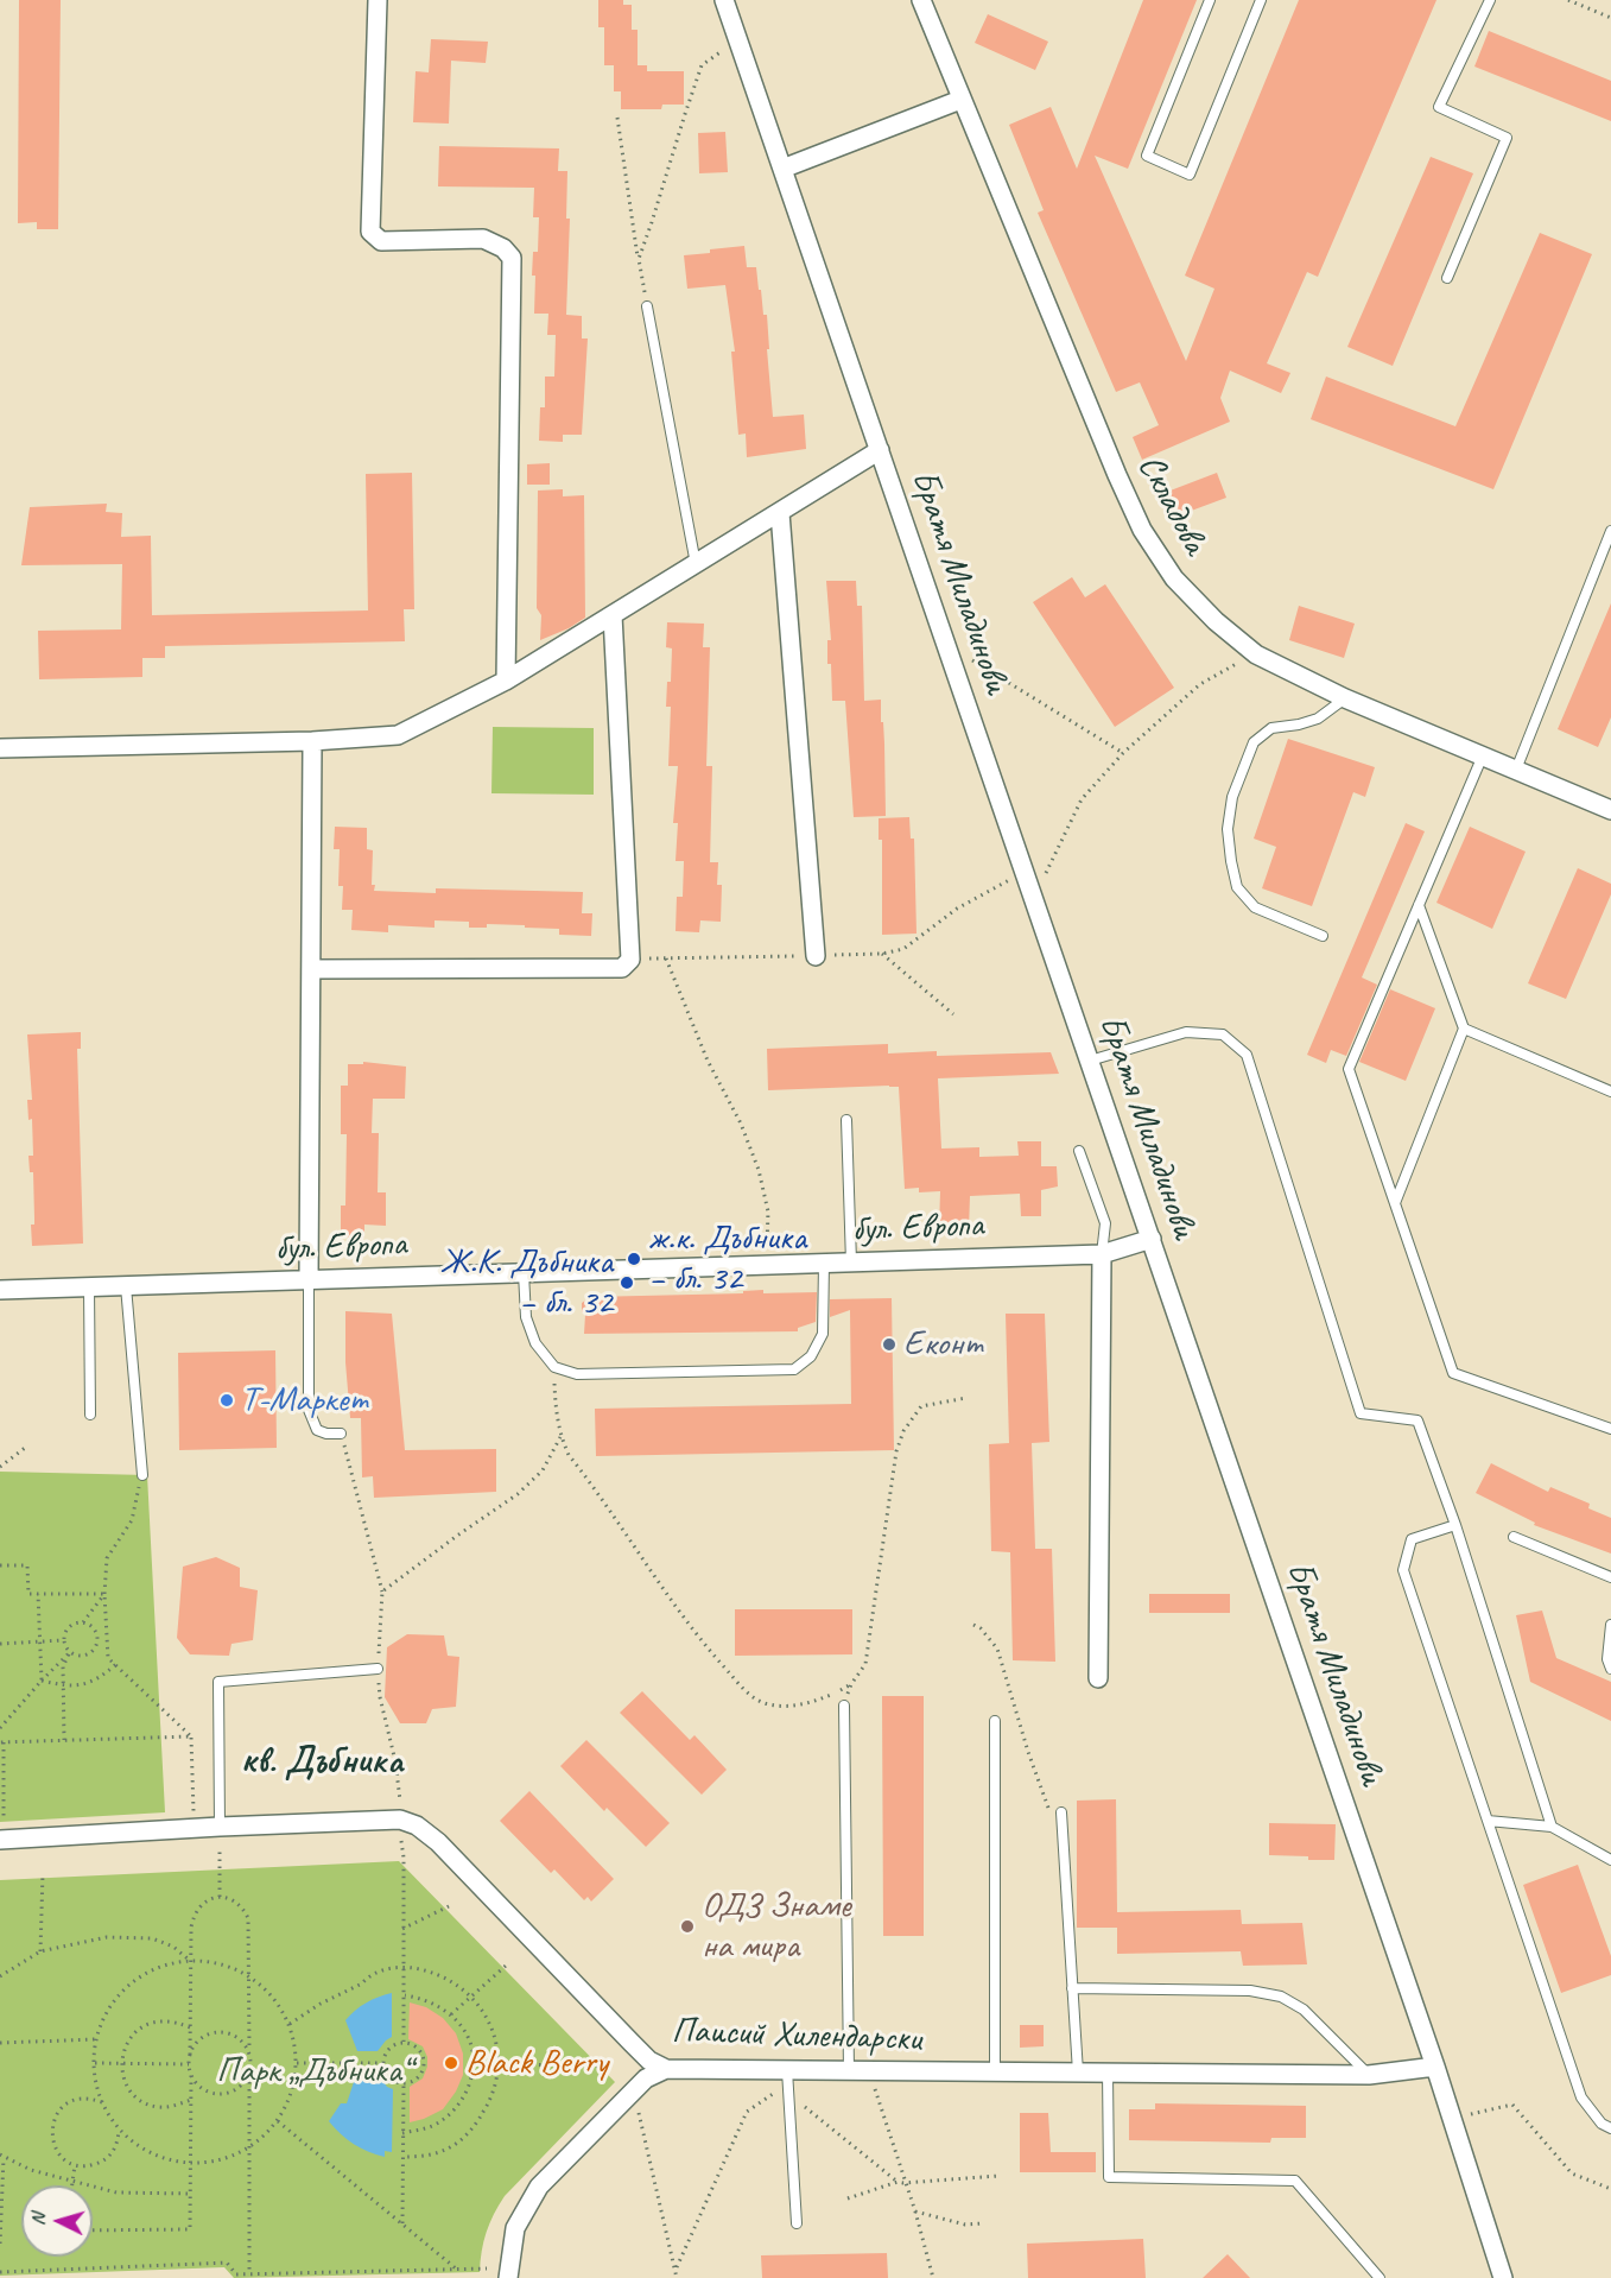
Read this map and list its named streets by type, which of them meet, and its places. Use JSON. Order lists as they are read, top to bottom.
{
  "streets": {
    "street": [
      "Складова",
      "Братя Миладинови",
      "бул. Европа",
      "Паисий Хилендарски"
    ]
  },
  "crossings": [
    ["Братя Миладинови", "бул. Европа"],
    ["Братя Миладинови", "Паисий Хилендарски"]
  ],
  "districts": ["кв. Дъбника"],
  "parks": ["Парк „Дъбника“"],
  "places": [
    "ж.к. Дъбника – бл. 32",
    "Ж.К. Дъбника – бл. 32",
    "Еконт",
    "Т-Маркет",
    "ОДЗ Знаме на мира",
    "Black Berry"
  ],
  "north": "left"
}
